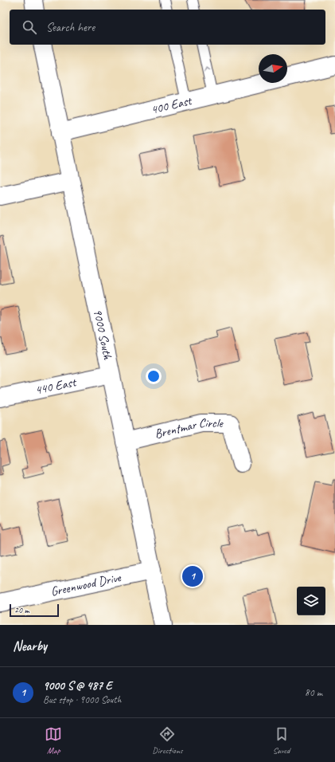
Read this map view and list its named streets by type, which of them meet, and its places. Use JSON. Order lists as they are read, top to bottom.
{
  "streets": {
    "street": [
      "400 East",
      "9000 South",
      "440 East",
      "Brentmar Circle",
      "Greenwood Drive"
    ]
  },
  "crossings": [
    ["400 East", "9000 South"],
    ["9000 South", "440 East"],
    ["9000 South", "Brentmar Circle"],
    ["9000 South", "Greenwood Drive"]
  ],
  "scale_bar": "20 m",
  "north": "right",
  "page": {
    "search": "Search here",
    "pins": "1",
    "scale": "20 m",
    "heading": "Nearby",
    "list": [
      {
        "mark": "1",
        "name": "9000 S @ 487 E",
        "note": "Bus stop · 9000 South",
        "value": "80 m"
      }
    ],
    "nav": ["Map", "Directions", "Saved"]
  }
}
